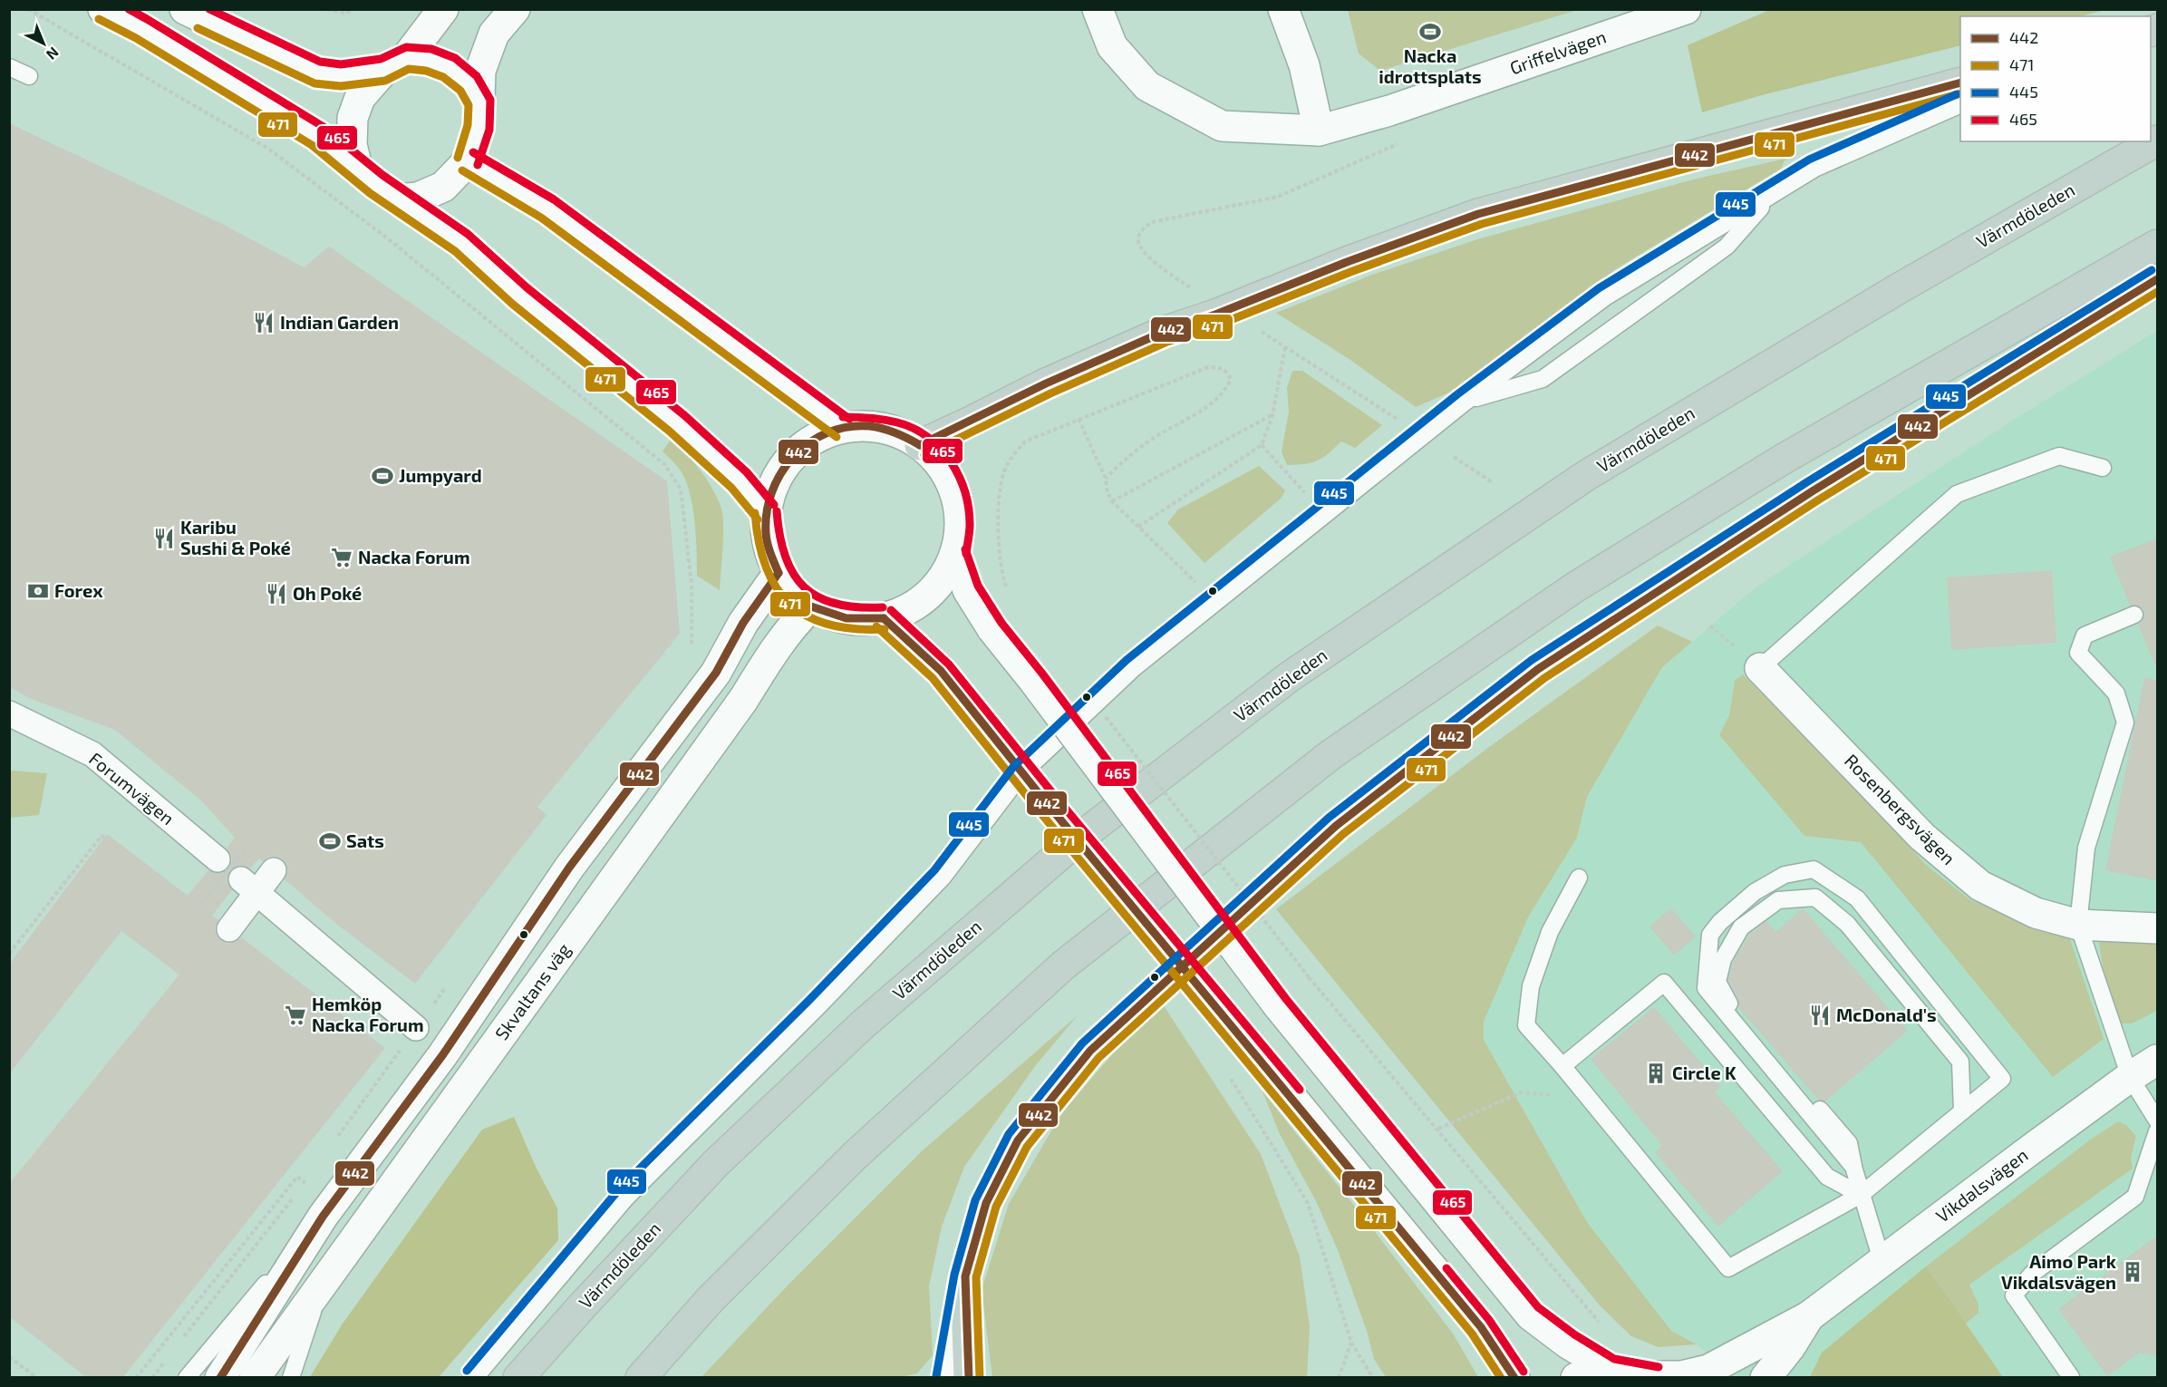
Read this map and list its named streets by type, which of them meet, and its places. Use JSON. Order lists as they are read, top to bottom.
{
  "streets": {
    "highway": ["Värmdöleden"],
    "street": [
      "Griffelvägen",
      "Forumvägen",
      "Rosenbergsvägen",
      "Skvaltans väg",
      "Vikdalsvägen"
    ]
  },
  "places": {
    "sports": ["Nacka idrottsplats", "Jumpyard", "Sats"],
    "restaurant": [
      "Indian Garden",
      "Karibu Sushi & Poké",
      "Oh Poké",
      "McDonald's"
    ],
    "supermarket": ["Nacka Forum", "Hemköp Nacka Forum"],
    "bank": ["Forex"],
    "building": ["Circle K", "Aimo Park Vikdalsvägen"]
  },
  "lines": [
    "transit line 465",
    "transit line 471",
    "transit line 442",
    "transit line 445"
  ],
  "legend": [
    "442",
    "471",
    "445",
    "465"
  ],
  "north": "bottom right"
}
